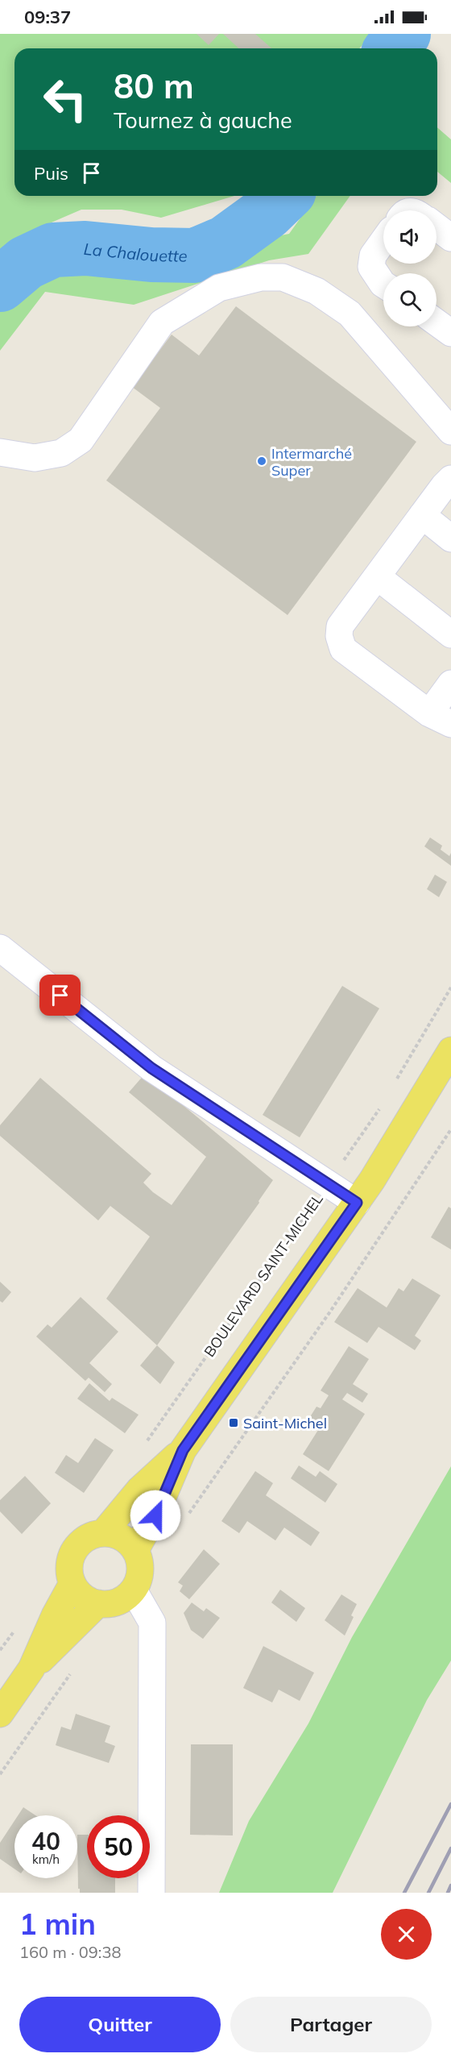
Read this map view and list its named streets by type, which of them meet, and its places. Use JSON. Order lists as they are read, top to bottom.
{
  "streets": {
    "path": ["BOULEVARD SAINT-MICHEL"]
  },
  "water": ["La Chalouette"],
  "places": {
    "other": ["Intermarché Super"],
    "transit": ["Saint-Michel"]
  },
  "page": {
    "status": "09:37",
    "turn": ["80 m", "Tournez à gauche"],
    "then": "Puis",
    "speed": "40 km/h",
    "limit": "50",
    "heading": ["1 min", "160 m · 09:38"],
    "buttons": ["Quitter", "Partager"]
  }
}
